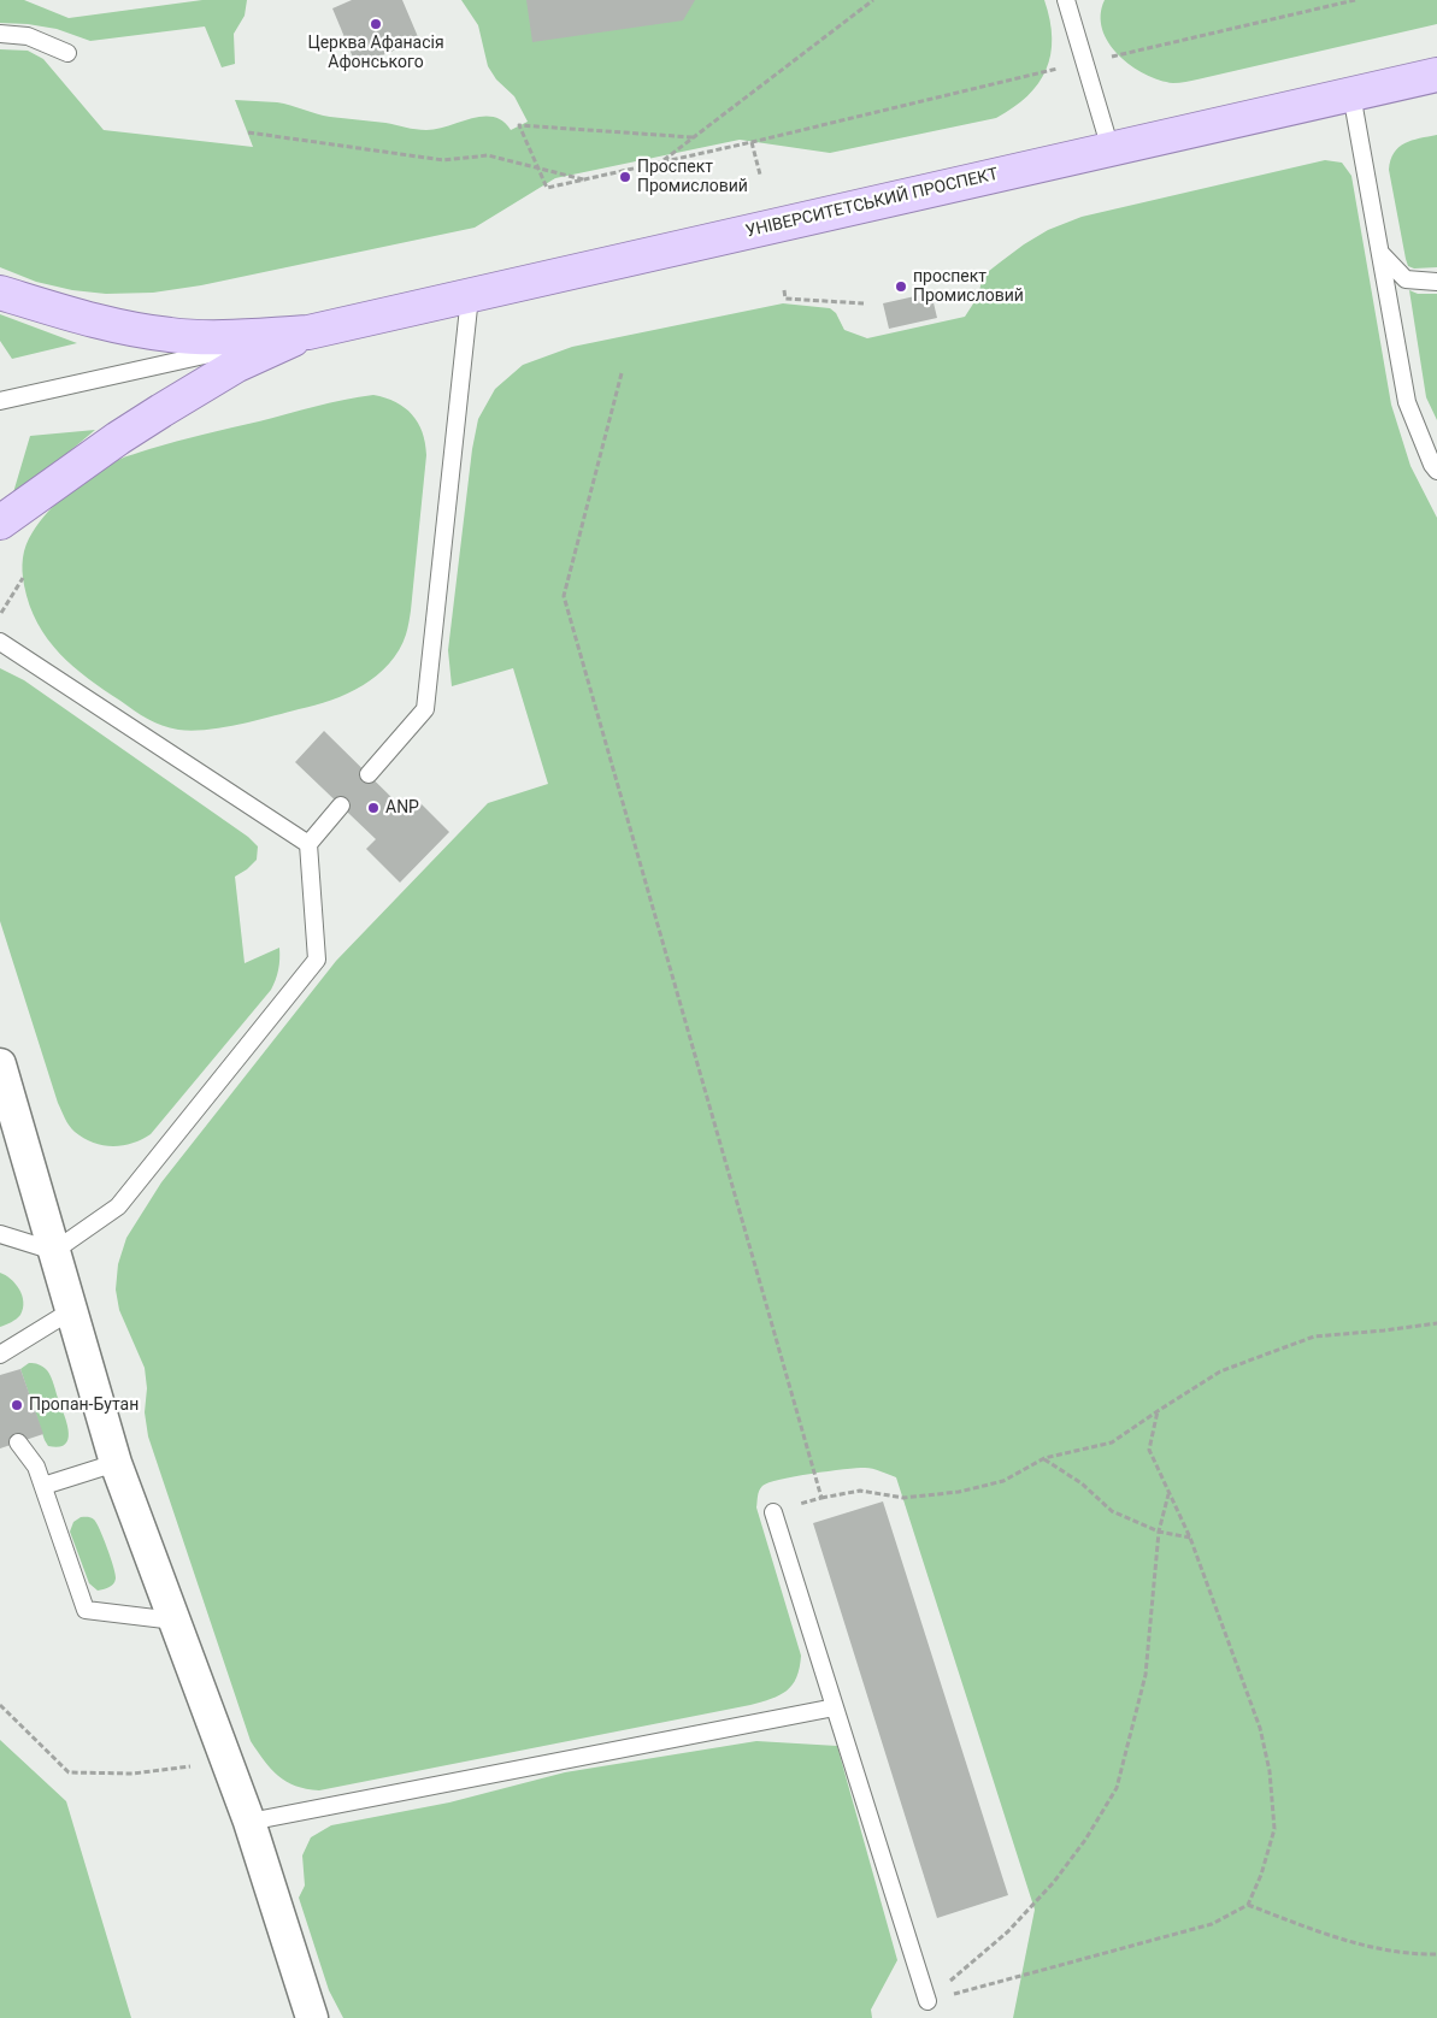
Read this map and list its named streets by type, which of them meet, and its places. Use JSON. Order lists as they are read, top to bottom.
{
  "streets": {
    "main road": ["УНІВЕРСИТЕТСЬКИЙ ПРОСПЕКТ"]
  },
  "places": [
    "Церква Афанасія Афонського",
    "Проспект Промисловий",
    "проспект Промисловий",
    "ANP",
    "Пропан-Бутан"
  ]
}
